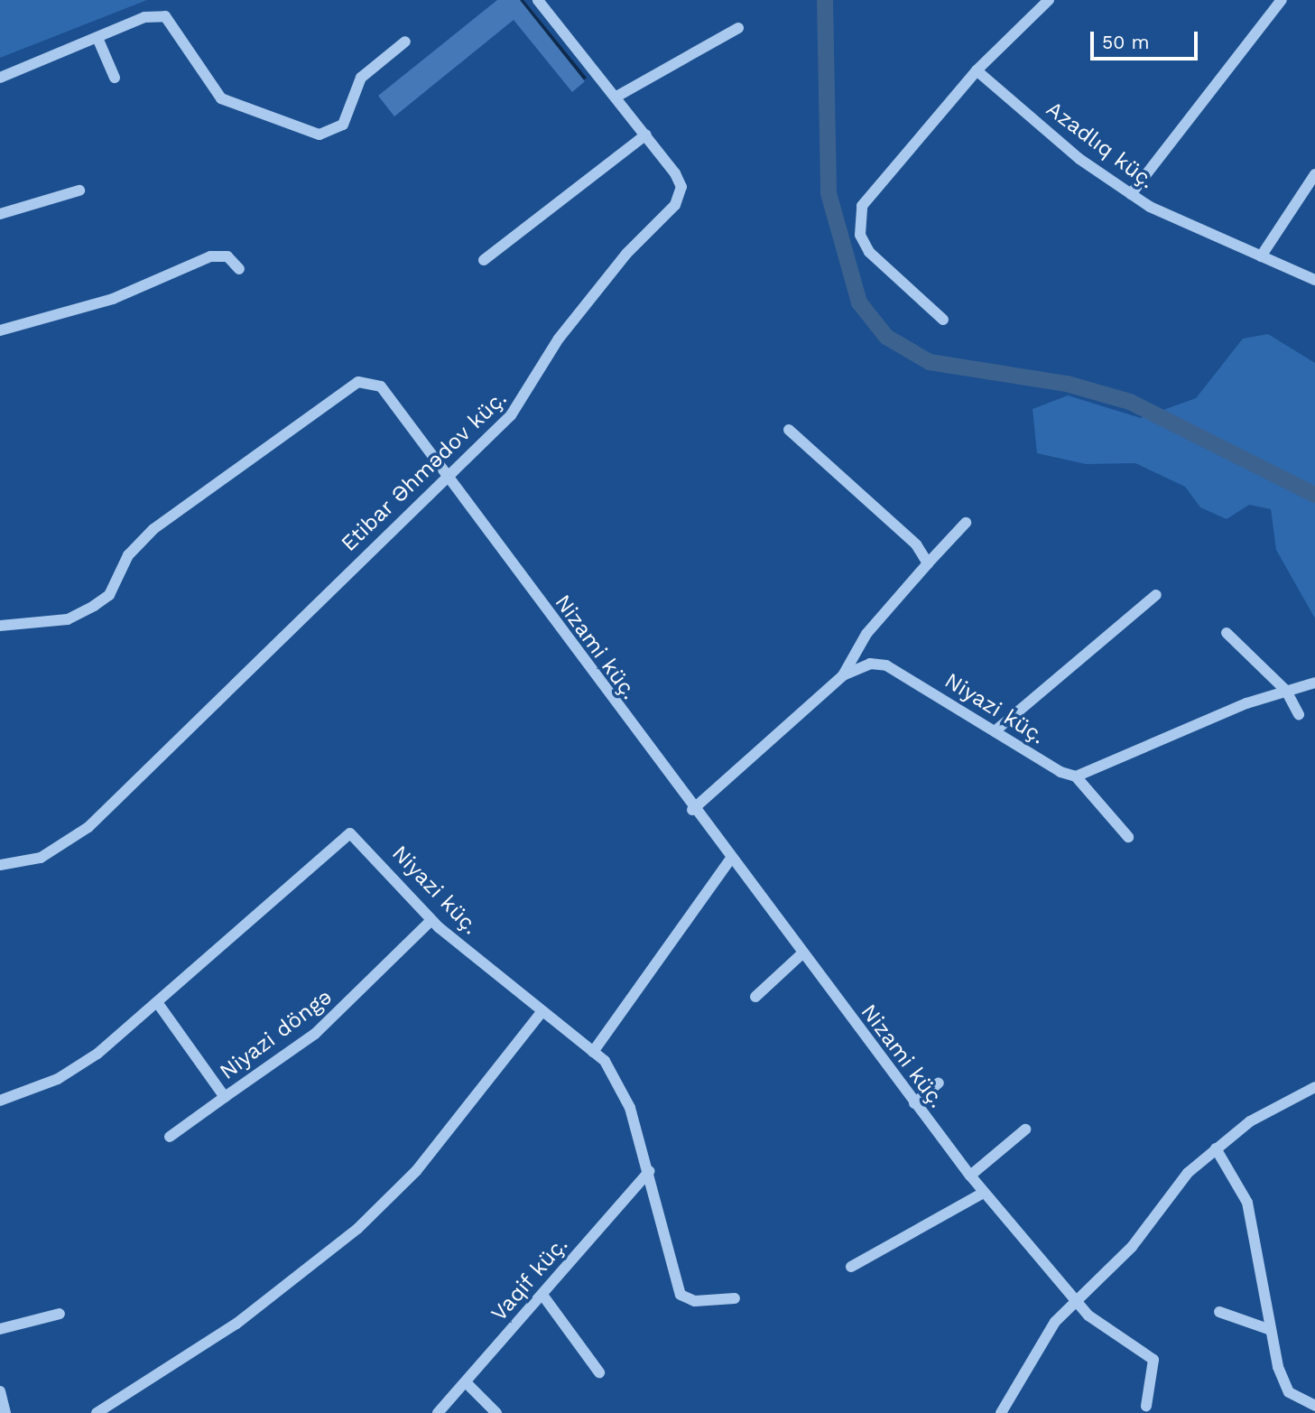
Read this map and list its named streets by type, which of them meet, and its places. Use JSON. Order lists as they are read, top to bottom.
{
  "streets": {
    "street": [
      "Azadlıq küç.",
      "Etibar Əhmədov küç.",
      "Nizami küç.",
      "Niyazi küç.",
      "Niyazi döngə",
      "Vaqif küç."
    ]
  },
  "crossings": [
    ["Etibar Əhmədov küç.", "Nizami küç."],
    ["Nizami küç.", "Niyazi küç."],
    ["Niyazi küç.", "Niyazi döngə"],
    ["Niyazi küç.", "Vaqif küç."]
  ],
  "scale_bar": "50 m"
}
